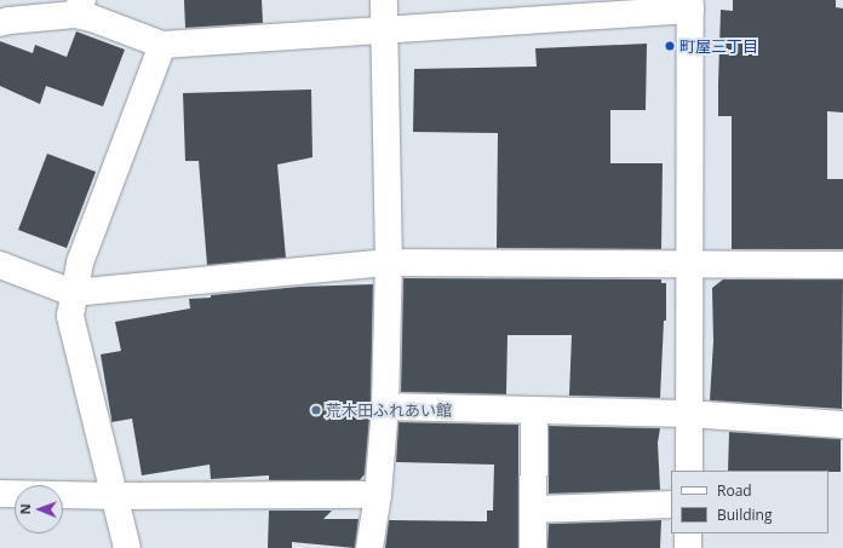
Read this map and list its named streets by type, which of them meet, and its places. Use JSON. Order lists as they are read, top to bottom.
{
  "places": ["町屋三丁目", "荒木田ふれあい館"],
  "legend": ["Road", "Building"],
  "north": "left"
}
